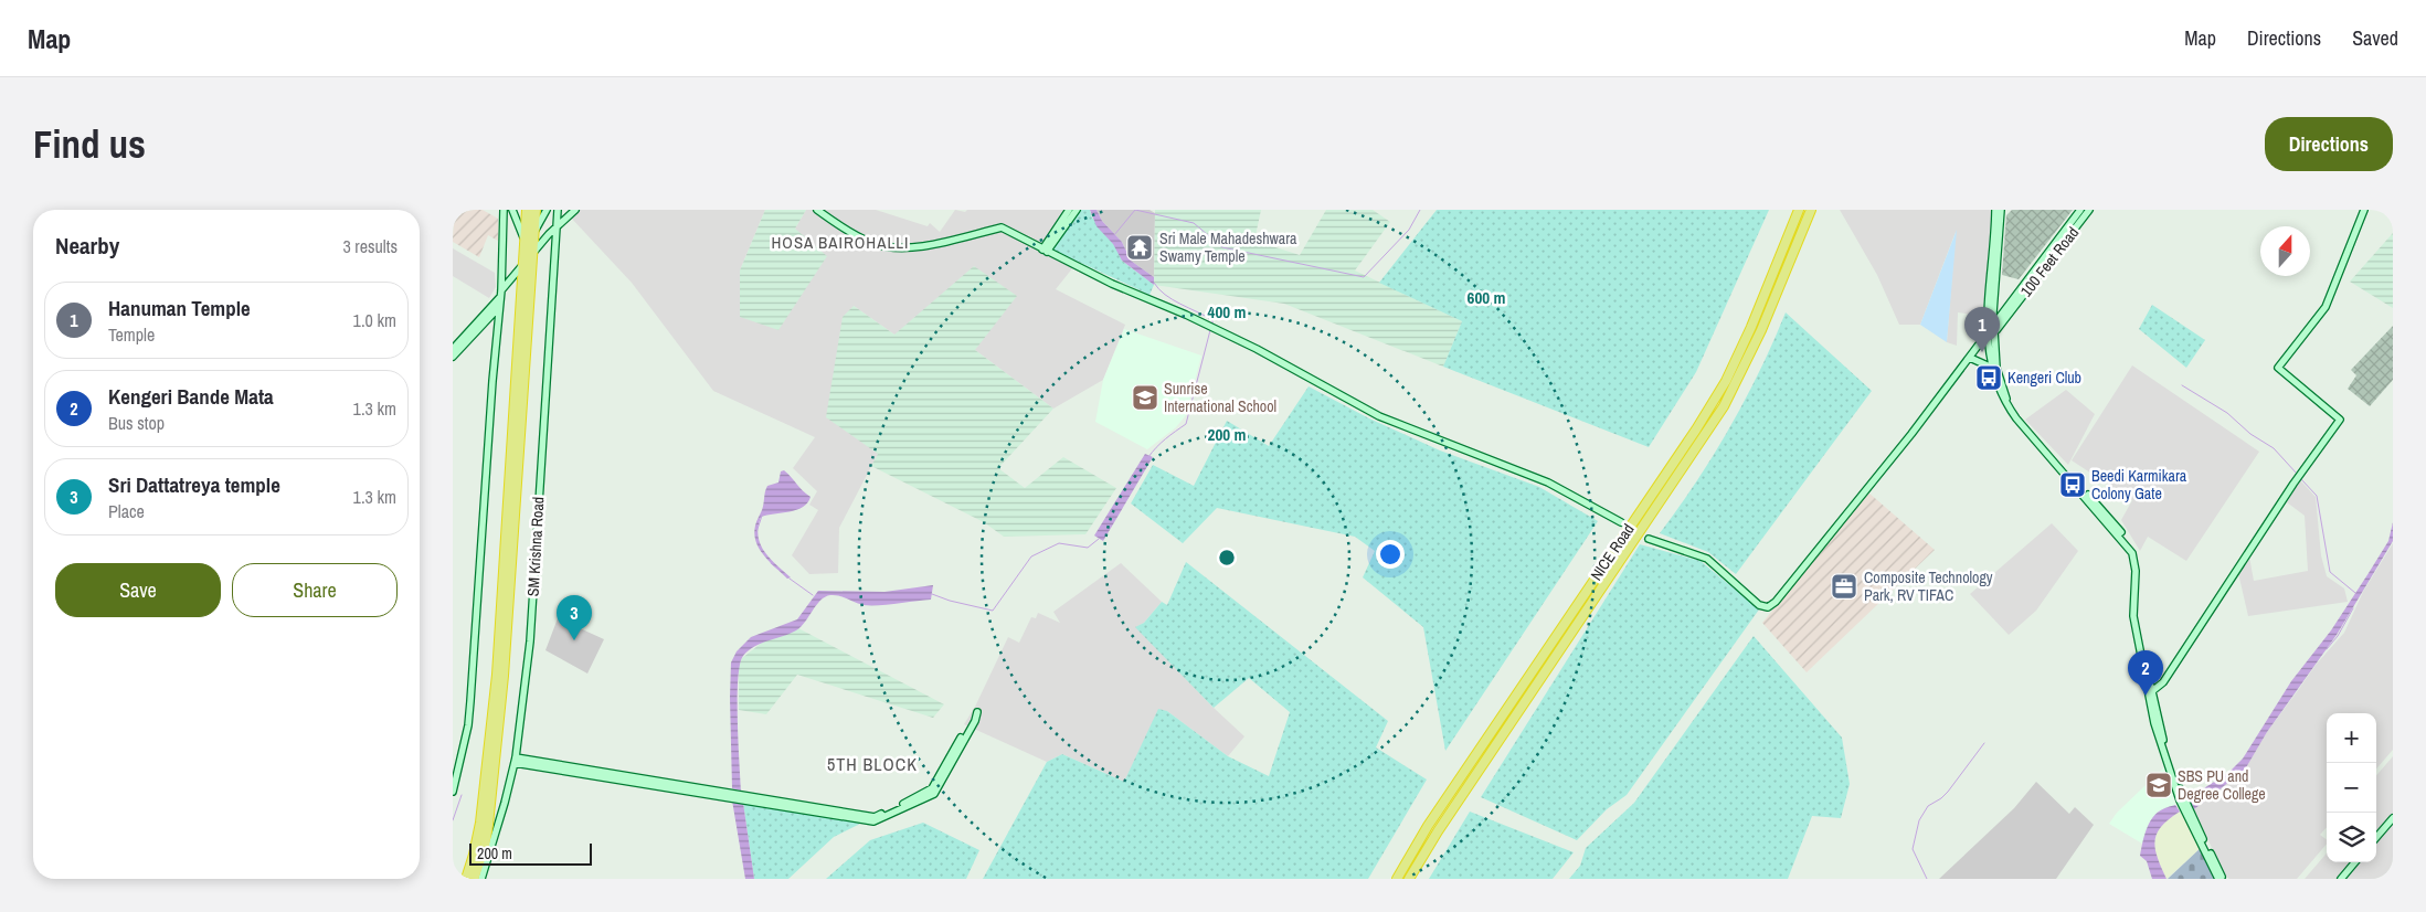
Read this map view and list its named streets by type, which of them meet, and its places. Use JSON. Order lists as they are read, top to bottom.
{
  "streets": {
    "highway": ["SM Krishna Road", "NICE Road"],
    "street": ["100 Feet Road"]
  },
  "districts": ["HOSA BAIROHALLI", "5TH BLOCK"],
  "places": {
    "temple": ["Sri Male Mahadeshwara Swamy Temple"],
    "bus stop": ["Kengeri Club", "Beedi Karmikara Colony Gate"],
    "school or university": ["Sunrise International School", "SBS PU and Degree College"],
    "office": ["Composite Technology Park, RV TIFAC"]
  },
  "scale_bar": "200 m",
  "north": "top",
  "page": {
    "header": "Map",
    "nav": ["Map", "Directions", "Saved"],
    "buttons": [
      "Directions",
      ["Save", "Share"]
    ],
    "title": "Find us",
    "heading": ["Nearby", "3 results"],
    "list": [
      {
        "mark": "1",
        "name": "Hanuman Temple",
        "note": "Temple",
        "value": "1.0 km"
      },
      {
        "mark": "2",
        "name": "Kengeri Bande Mata",
        "note": "Bus stop",
        "value": "1.3 km"
      },
      {
        "mark": "3",
        "name": "Sri Dattatreya temple",
        "note": "Place",
        "value": "1.3 km"
      }
    ],
    "pins": ["1", "3", "2"],
    "map_buttons": ["+", "−"],
    "scale": "200 m"
  },
  "rings": ["600 m", "400 m", "200 m"]
}
